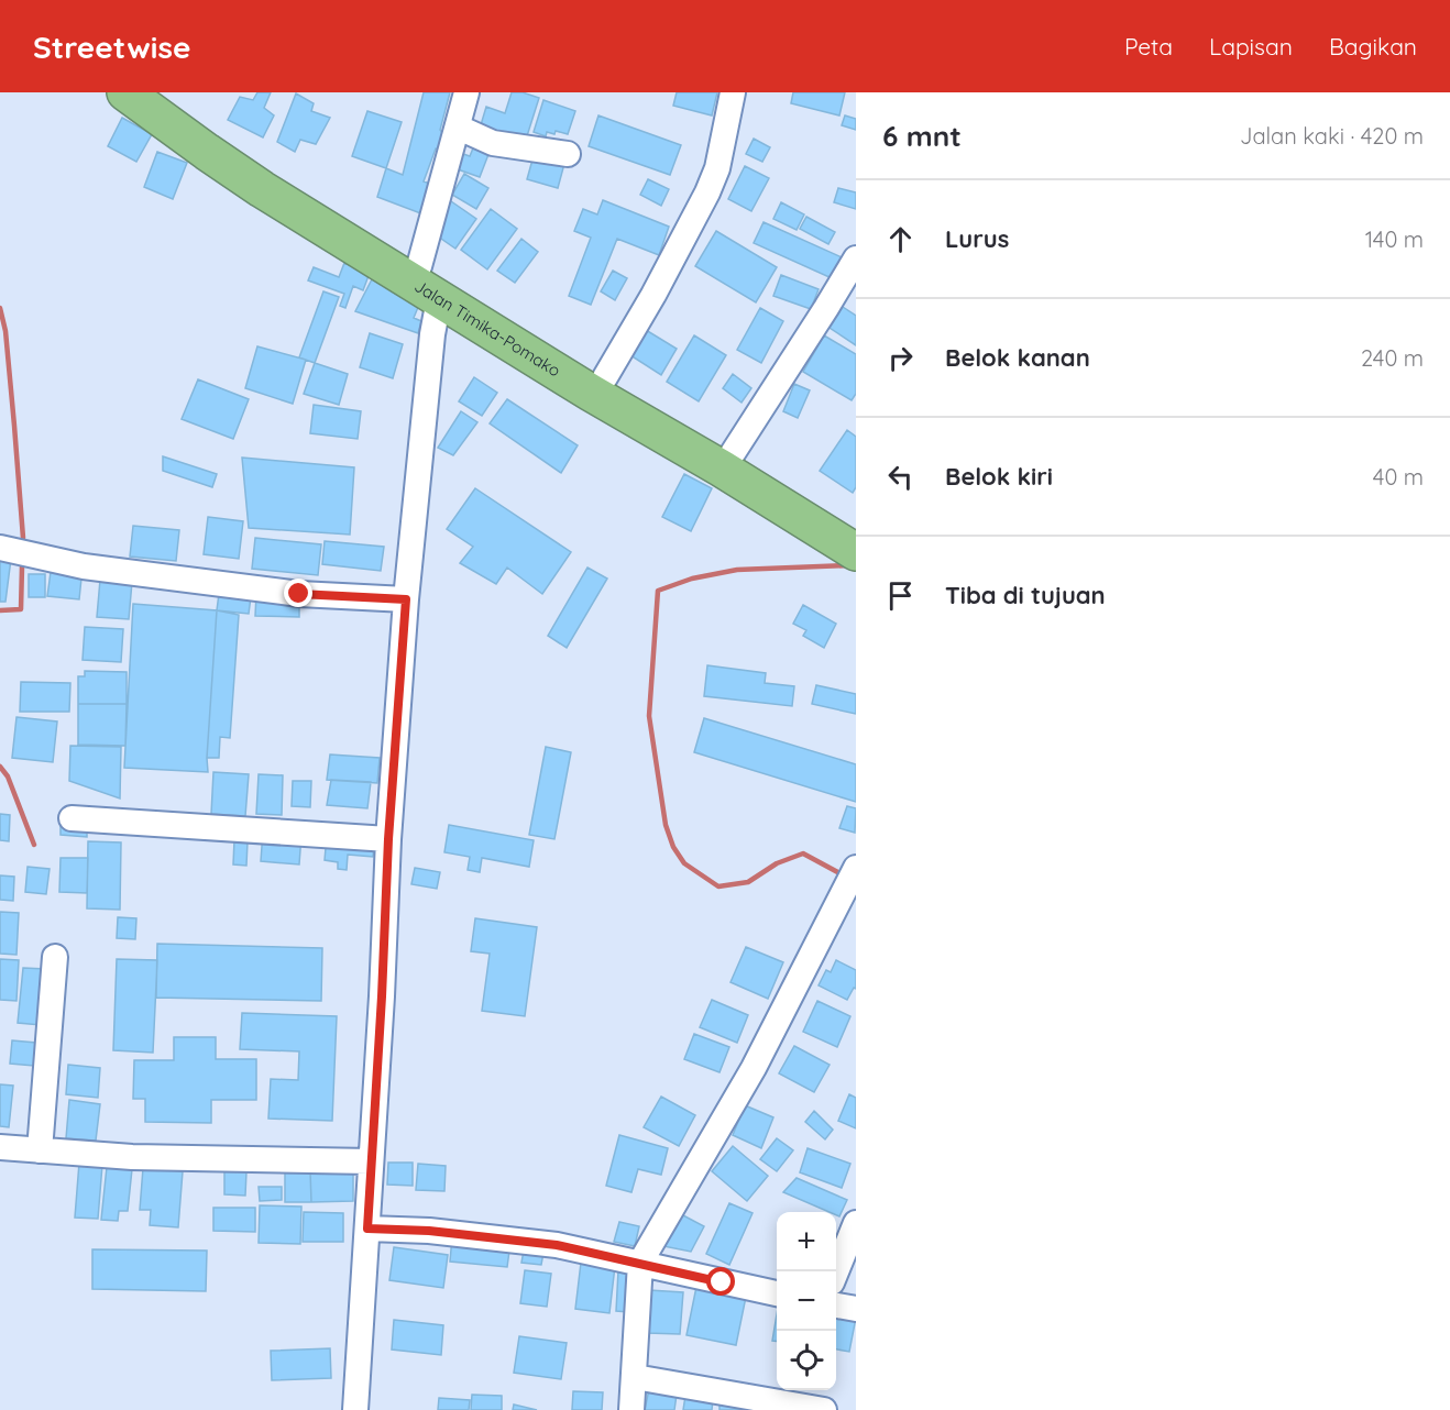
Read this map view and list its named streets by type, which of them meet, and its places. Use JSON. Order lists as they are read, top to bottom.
{
  "streets": {
    "highway": ["Jalan Timika-Pomako"]
  },
  "page": {
    "header": "Streetwise",
    "nav": ["Peta", "Lapisan", "Bagikan"],
    "heading": ["6 mnt", "Jalan kaki · 420 m"],
    "list": [
      ["Lurus", "140 m"],
      ["Belok kanan", "240 m"],
      ["Belok kiri", "40 m"],
      "Tiba di tujuan"
    ],
    "map_buttons": ["+", "−"]
  }
}
